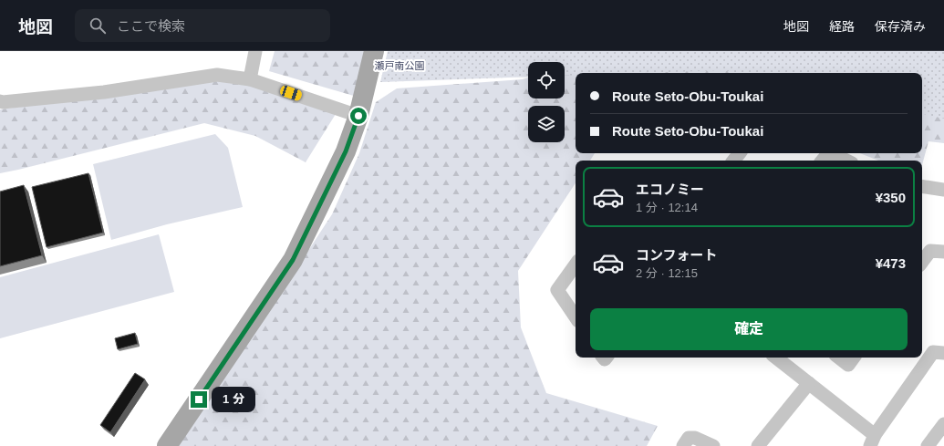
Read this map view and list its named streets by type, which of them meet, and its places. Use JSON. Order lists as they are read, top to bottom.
{
  "parks": ["瀬戸南公園"],
  "page": {
    "header": "地図",
    "search": "ここで検索",
    "nav": ["地図", "経路", "保存済み"],
    "banner": ["Route Seto-Obu-Toukai", "Route Seto-Obu-Toukai"],
    "list": [
      {
        "name": "エコノミー",
        "note": "1 分 · 12:14",
        "value": "¥350"
      },
      {
        "name": "コンフォート",
        "note": "2 分 · 12:15",
        "value": "¥473"
      }
    ],
    "buttons": "確定",
    "bubble": "1 分"
  }
}
